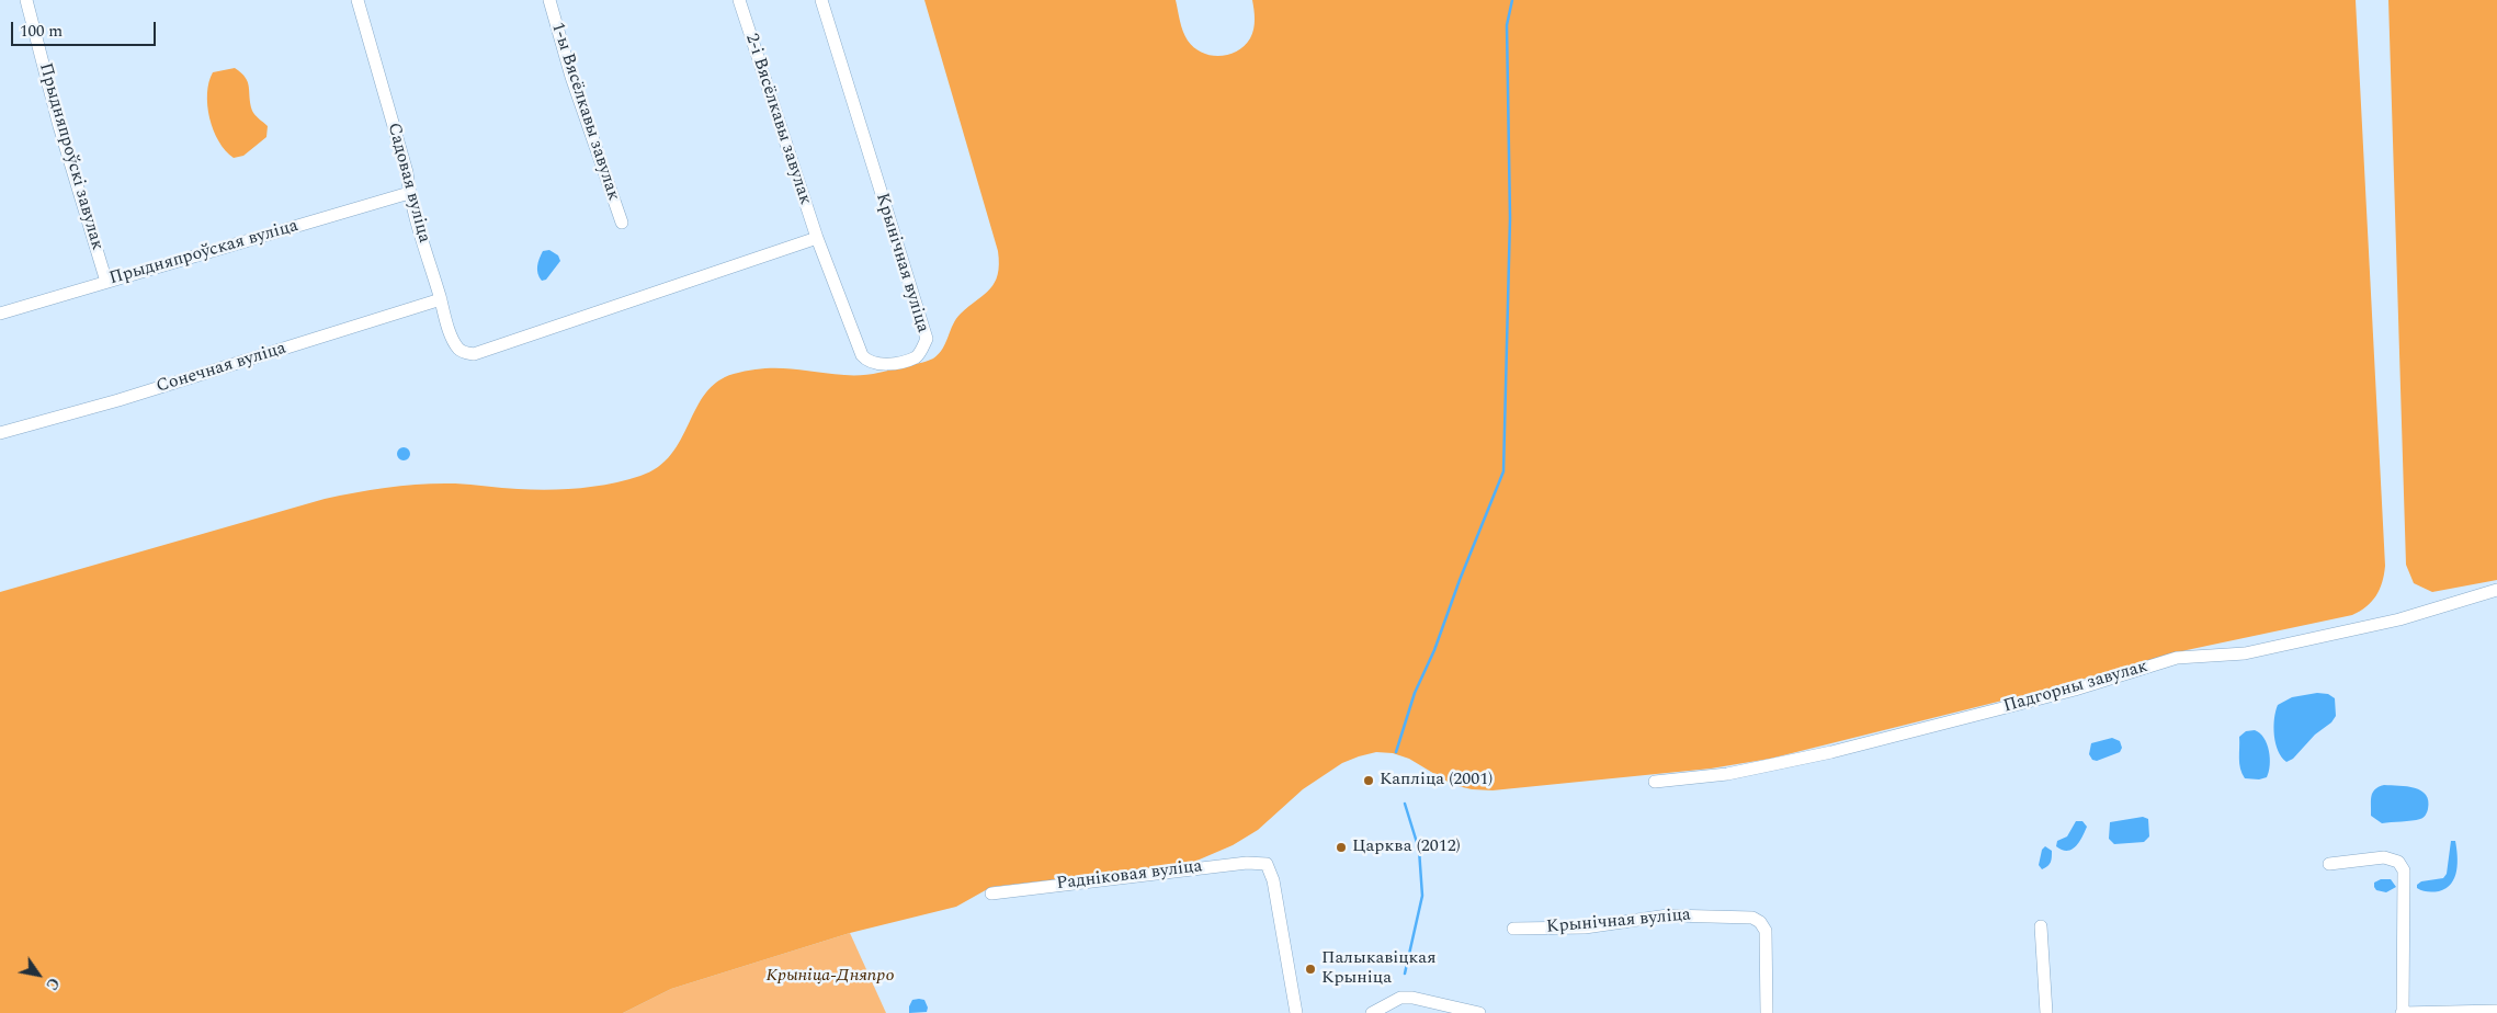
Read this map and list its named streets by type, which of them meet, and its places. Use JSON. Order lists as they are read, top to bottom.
{
  "streets": {
    "street": [
      "1-ы Вясёлкавы завулак",
      "2-і Вясёлкавы завулак",
      "Прыдняпроўскі завулак",
      "Садовая вуліца",
      "Прыдняпроўская вуліца",
      "Крынічная вуліца",
      "Сонечная вуліца",
      "Падгорны завулак",
      "Радніковая вуліца"
    ]
  },
  "crossings": [
    ["2-і Вясёлкавы завулак", "Садовая вуліца"],
    ["2-і Вясёлкавы завулак", "Крынічная вуліца"],
    ["Прыдняпроўскі завулак", "Прыдняпроўская вуліца"],
    ["Садовая вуліца", "Прыдняпроўская вуліца"],
    ["Садовая вуліца", "Крынічная вуліца"],
    ["Садовая вуліца", "Сонечная вуліца"]
  ],
  "parks": ["Крыніца-Дняпро"],
  "places": ["Капліца (2001)", "Царква (2012)", "Палыкавіцкая Крыніца"],
  "scale_bar": "100 m",
  "north": "bottom right"
}
